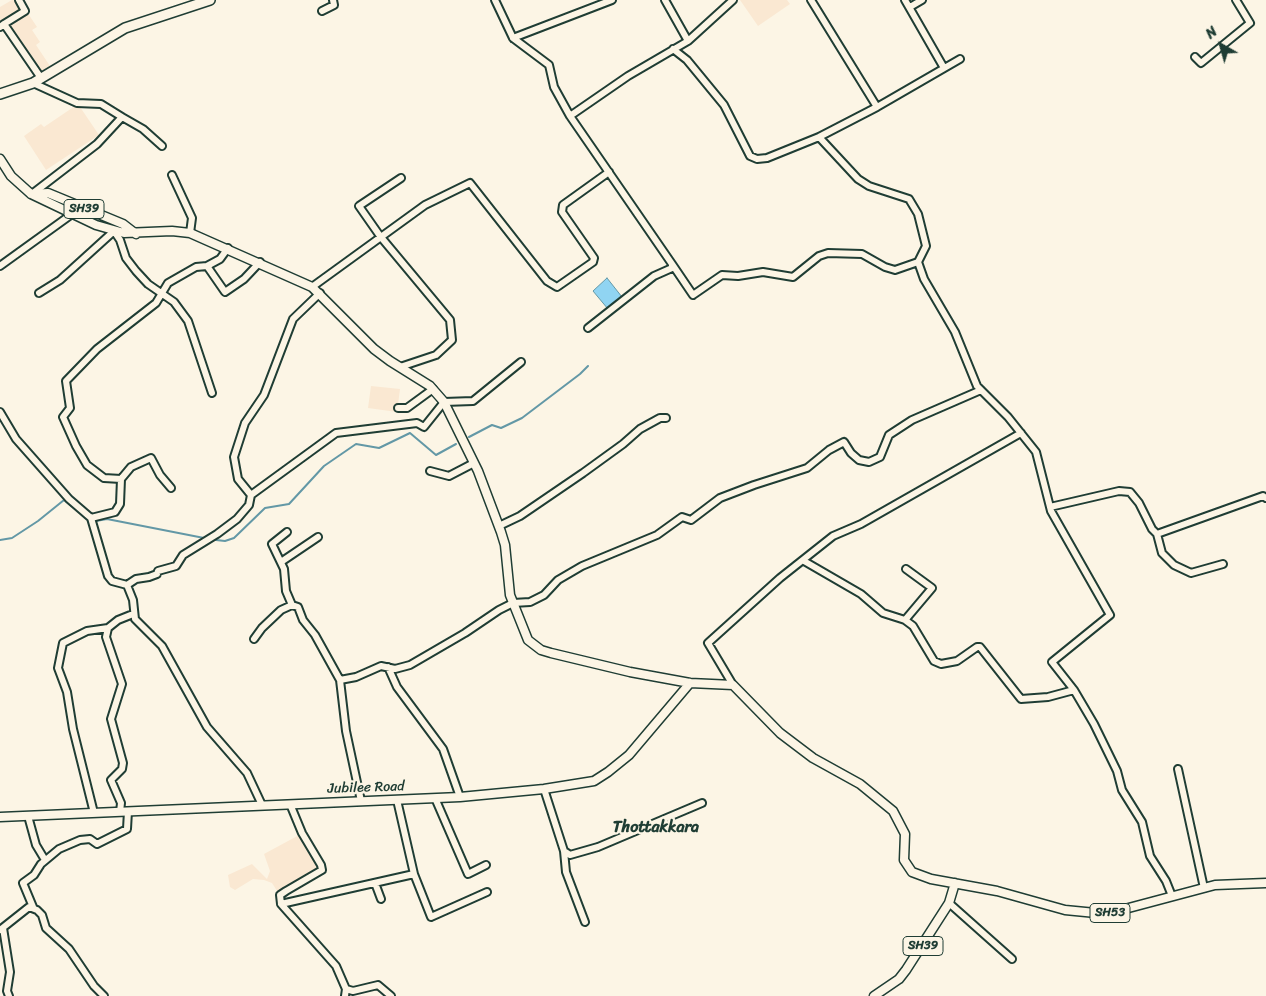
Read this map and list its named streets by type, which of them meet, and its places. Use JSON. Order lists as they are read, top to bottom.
{
  "streets": {
    "main road": ["SH39", "Jubilee Road", "SH53"]
  },
  "crossings": [
    ["SH39", "SH53"]
  ],
  "districts": ["Thottakkara"],
  "north": "top left"
}
